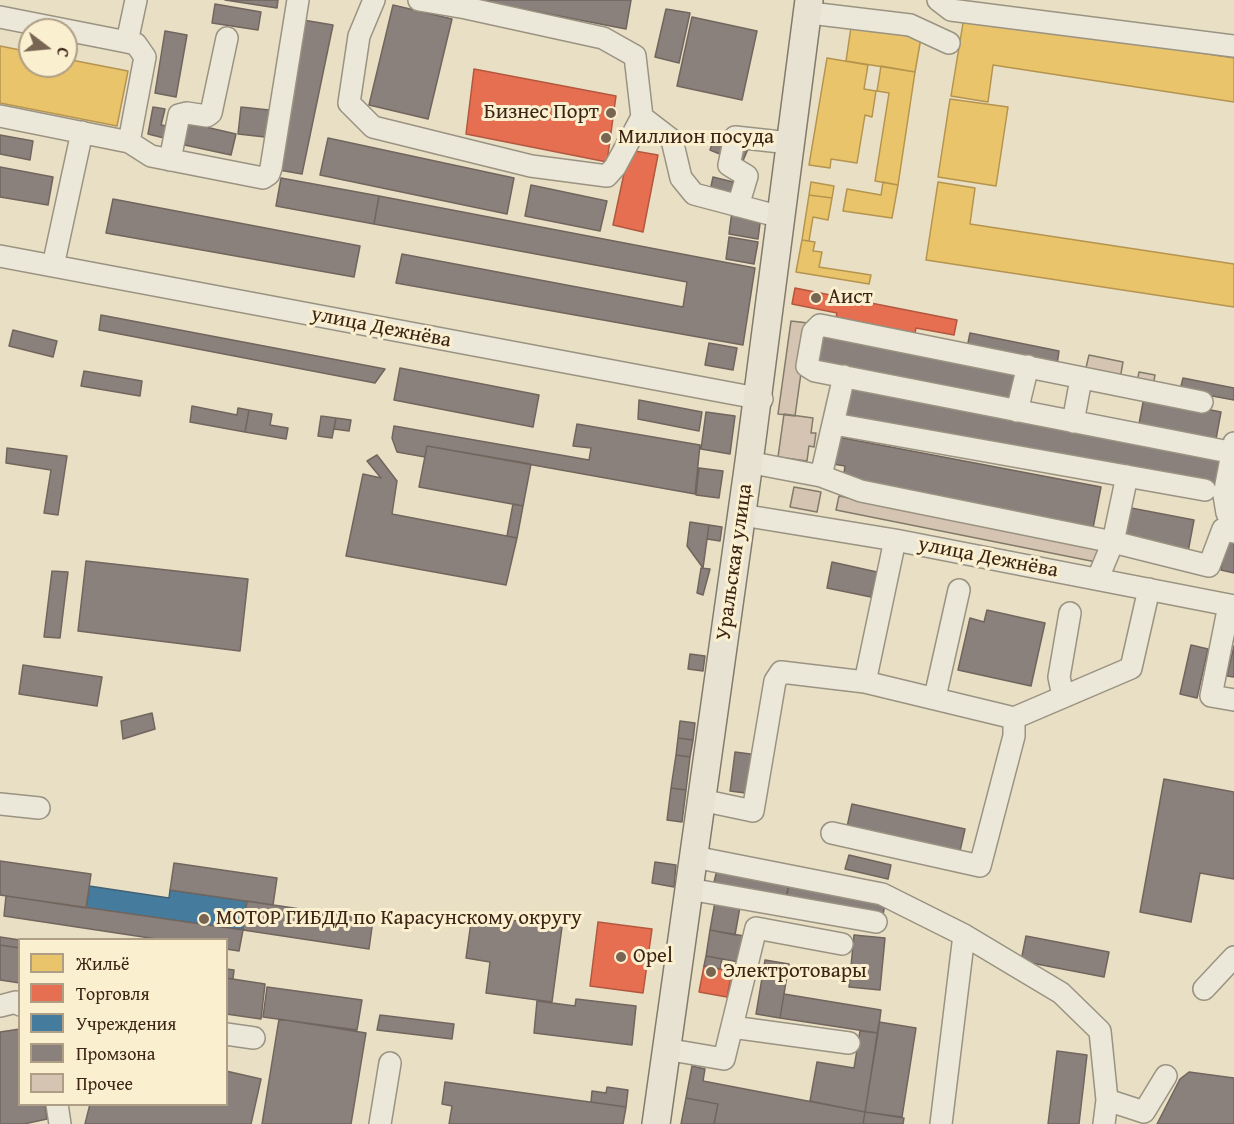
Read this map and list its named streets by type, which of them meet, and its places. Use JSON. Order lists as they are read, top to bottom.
{
  "streets": {
    "main road": ["Уральская улица"],
    "street": ["улица Дежнёва"]
  },
  "crossings": [
    ["улица Дежнёва", "Уральская улица"]
  ],
  "places": [
    "Бизнес Порт",
    "Миллион посуда",
    "Аист",
    "МОТОР ГИБДД по Карасунскому округу",
    "Opel",
    "Электротовары"
  ],
  "legend": [
    "Жильё",
    "Торговля",
    "Учреждения",
    "Промзона",
    "Прочее"
  ],
  "north": "right"
}
